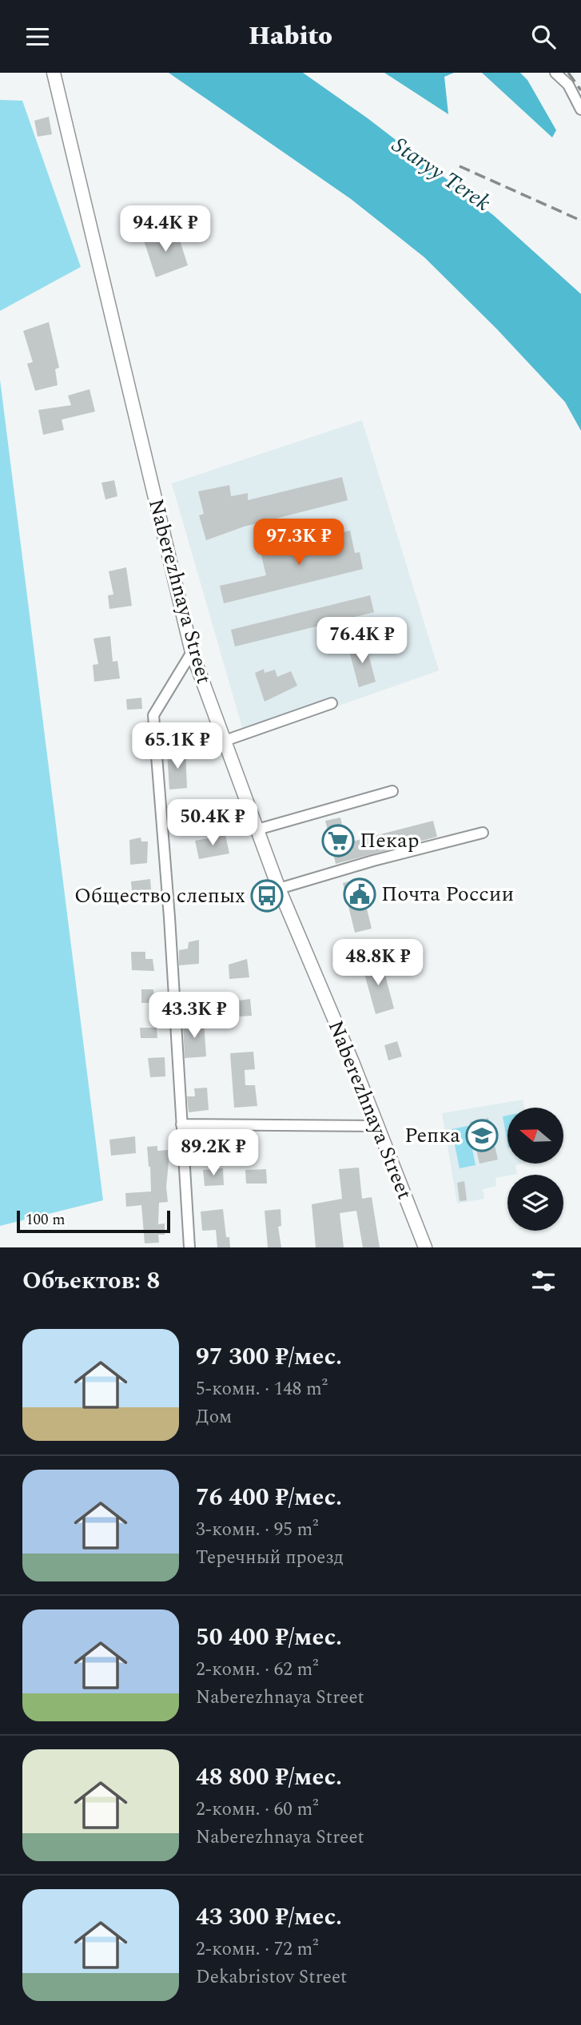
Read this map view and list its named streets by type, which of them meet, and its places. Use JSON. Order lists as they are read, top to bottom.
{
  "streets": {
    "main road": ["Naberezhnaya Street"]
  },
  "water": ["Staryy Terek"],
  "places": {
    "supermarket": ["Пекар"],
    "public building": ["Почта России"],
    "bus stop": ["Общество слепых"],
    "school or university": ["Репка"]
  },
  "scale_bar": "100 m",
  "north": "left",
  "page": {
    "header": "Habito",
    "price": [
      "94.4K ₽",
      "97.3K ₽",
      "76.4K ₽",
      "65.1K ₽",
      "50.4K ₽",
      "48.8K ₽",
      "43.3K ₽",
      "89.2K ₽"
    ],
    "scale": "100 m",
    "heading": "Объектов: 8",
    "list": [
      {
        "name": "97 300 ₽/мес.",
        "note": "5-комн. · 148 m² · Дом"
      },
      {
        "name": "76 400 ₽/мес.",
        "note": "3-комн. · 95 m² · Теречный проезд"
      },
      {
        "name": "50 400 ₽/мес.",
        "note": "2-комн. · 62 m² · Naberezhnaya Street"
      },
      {
        "name": "48 800 ₽/мес.",
        "note": "2-комн. · 60 m² · Naberezhnaya Street"
      },
      {
        "name": "43 300 ₽/мес.",
        "note": "2-комн. · 72 m² · Dekabristov Street"
      }
    ]
  }
}
